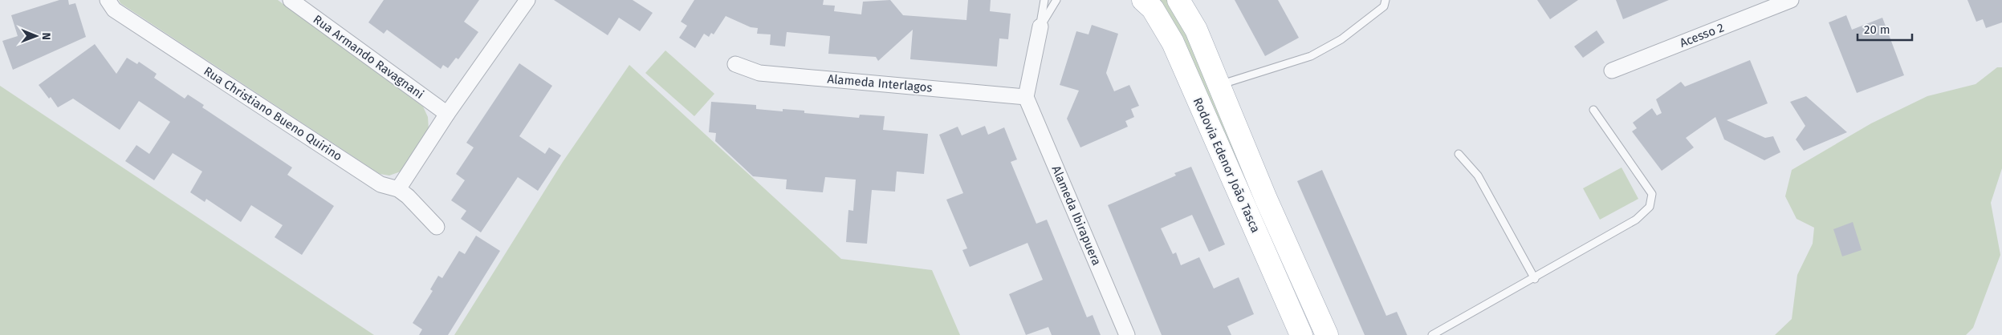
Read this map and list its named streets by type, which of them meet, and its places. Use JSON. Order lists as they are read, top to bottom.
{
  "streets": {
    "main road": ["Rodovia Edenor João Tasca"],
    "street": [
      "Acesso 2",
      "Rua Armando Ravagnani",
      "Alameda Interlagos",
      "Rua Christiano Bueno Quirino",
      "Alameda Ibirapuera"
    ]
  },
  "crossings": [
    ["Alameda Interlagos", "Alameda Ibirapuera"]
  ],
  "scale_bar": "20 m",
  "north": "right"
}
